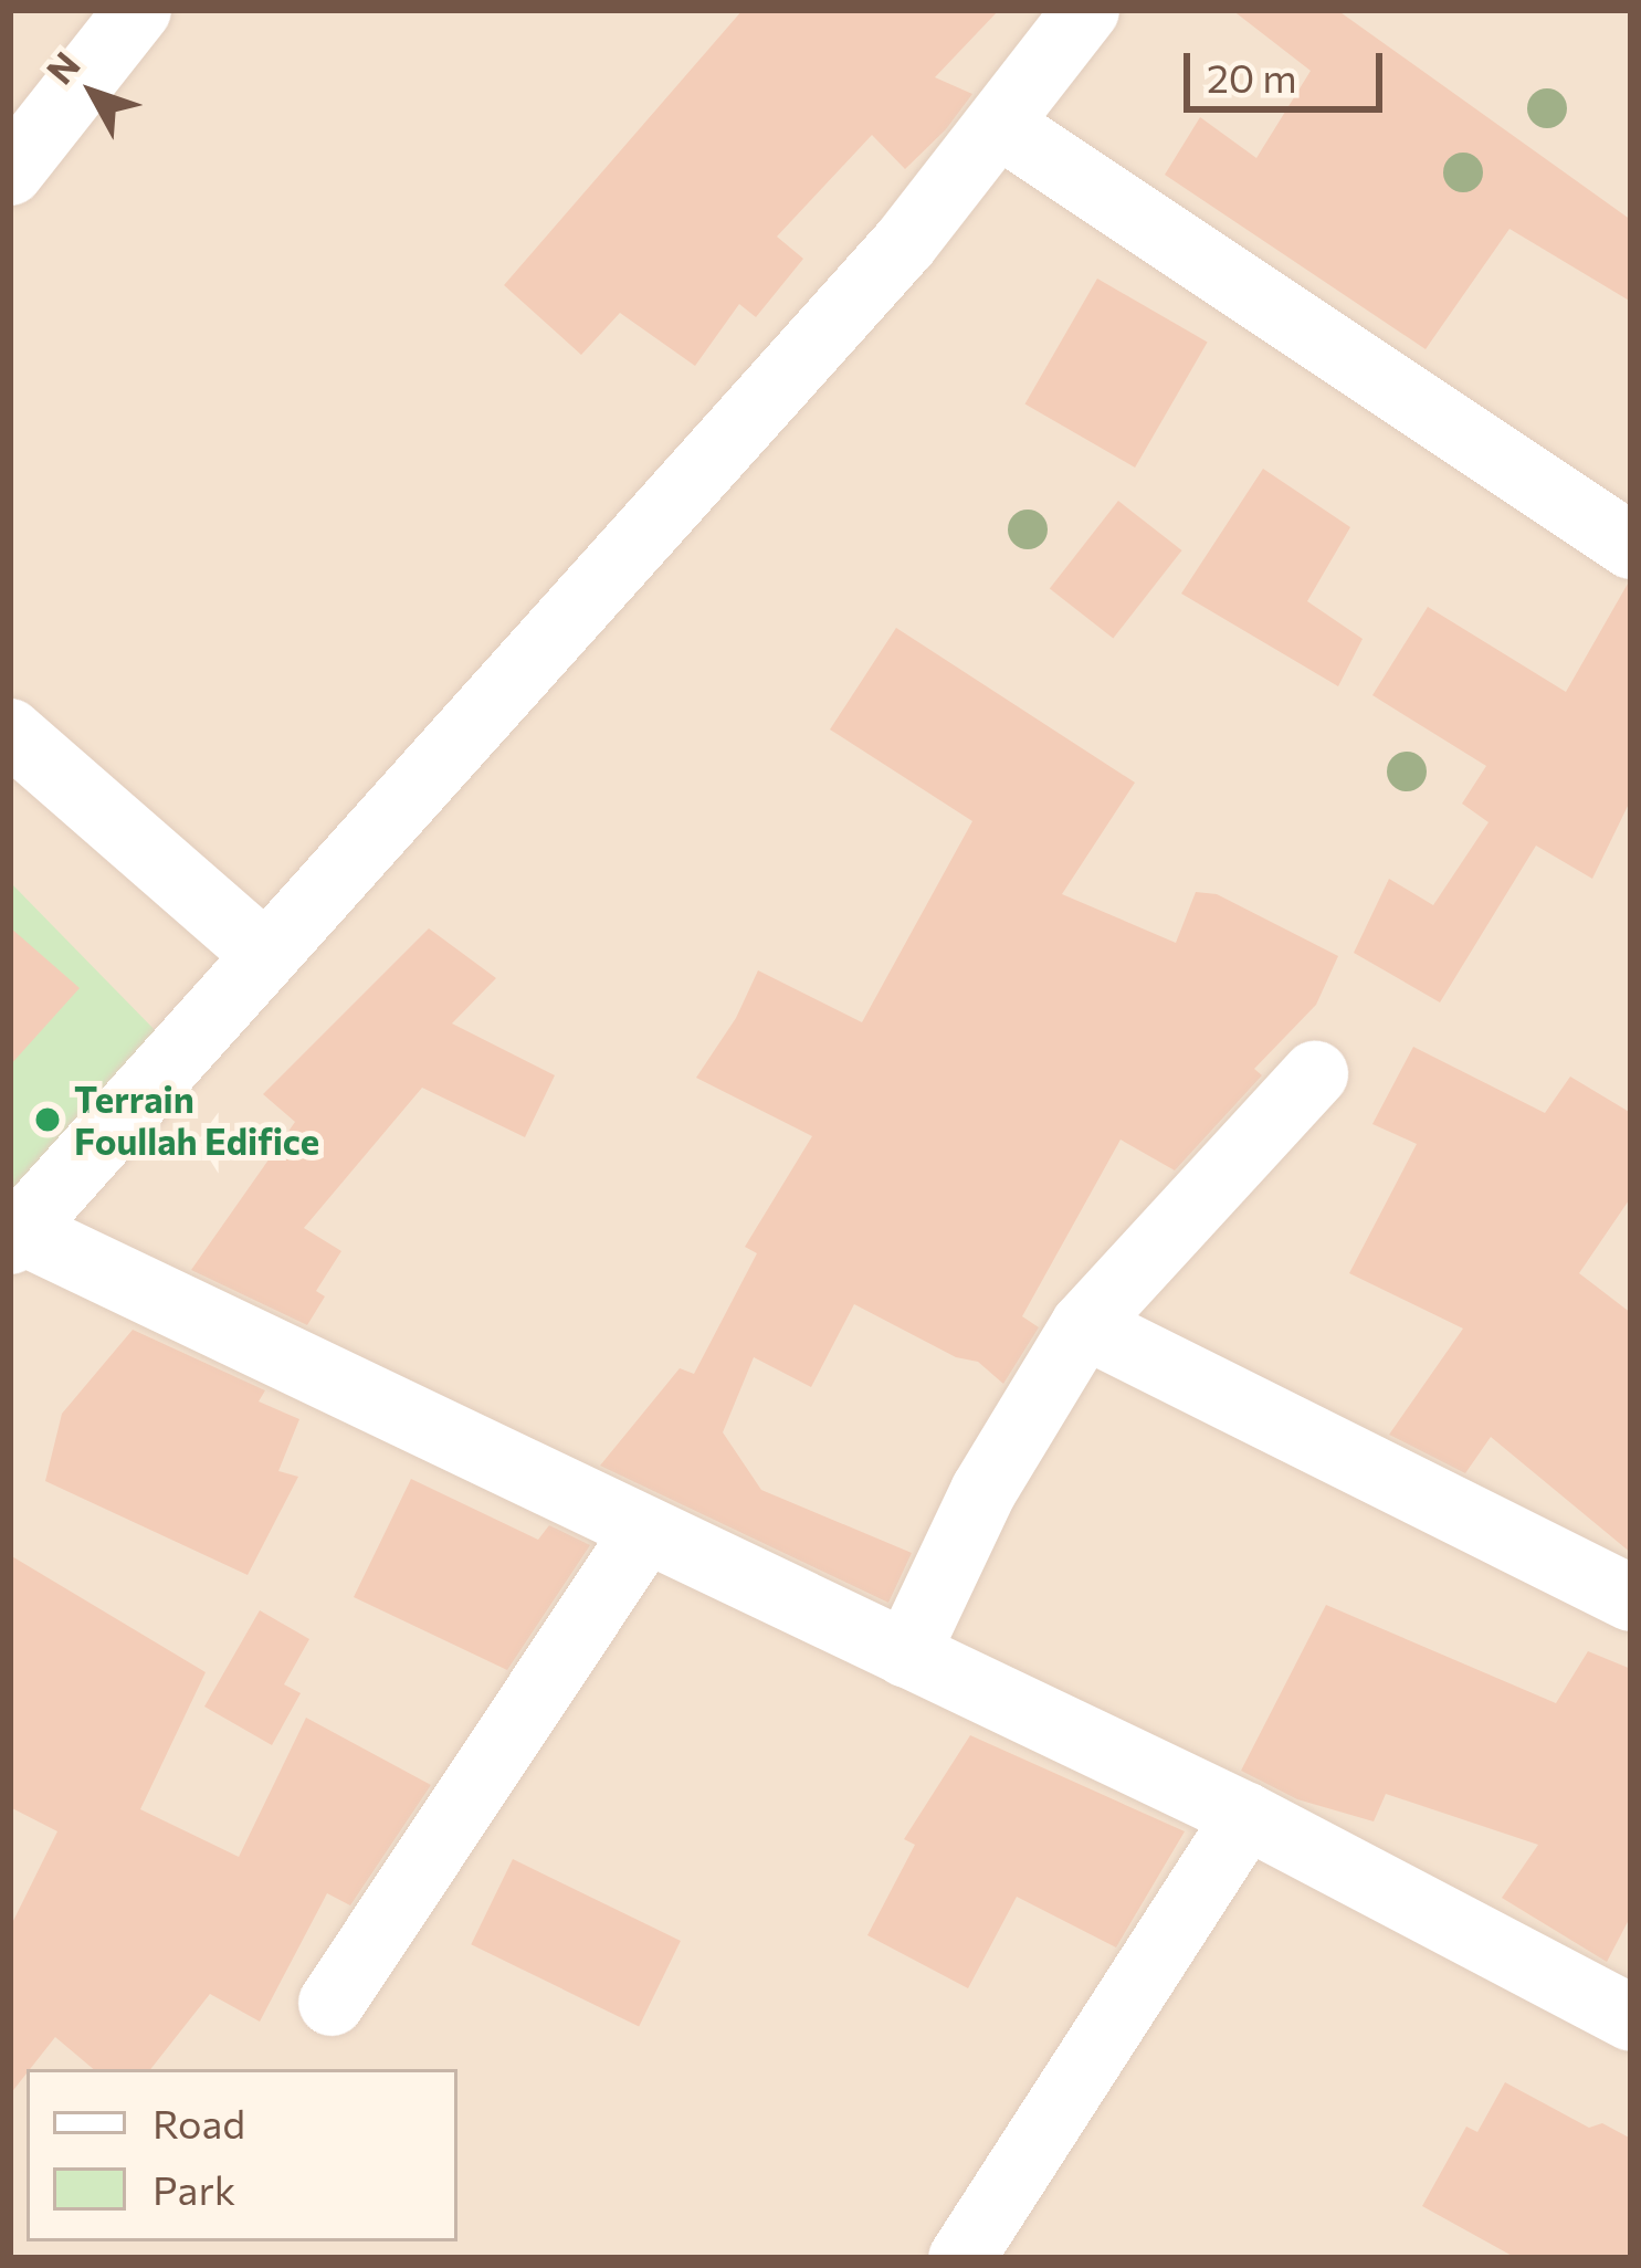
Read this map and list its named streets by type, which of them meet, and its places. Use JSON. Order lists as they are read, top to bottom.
{
  "places": ["Terrain Foullah Edifice"],
  "legend": ["Road", "Park"],
  "scale_bar": "20 m",
  "north": "top left"
}
